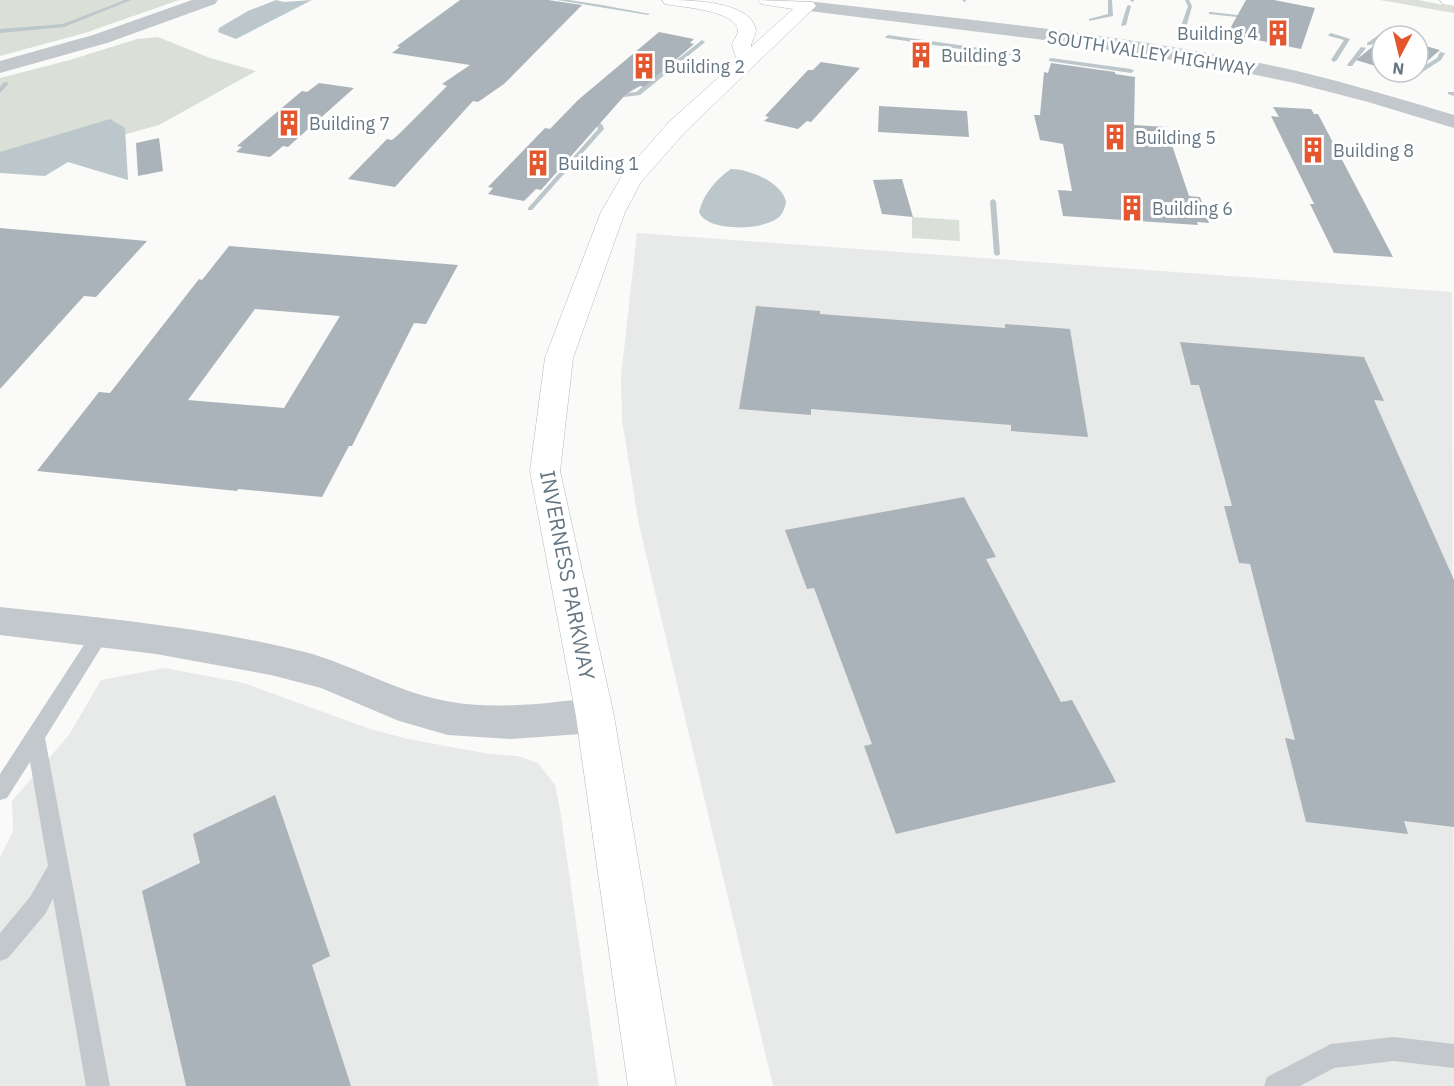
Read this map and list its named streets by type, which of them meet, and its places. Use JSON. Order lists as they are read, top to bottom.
{
  "streets": {
    "main road": ["INVERNESS PARKWAY"],
    "street": ["SOUTH VALLEY HIGHWAY"]
  },
  "crossings": [
    ["SOUTH VALLEY HIGHWAY", "INVERNESS PARKWAY"]
  ],
  "places": {
    "building": [
      "Building 4",
      "Building 3",
      "Building 2",
      "Building 7",
      "Building 5",
      "Building 8",
      "Building 1",
      "Building 6"
    ]
  },
  "north": "bottom"
}
